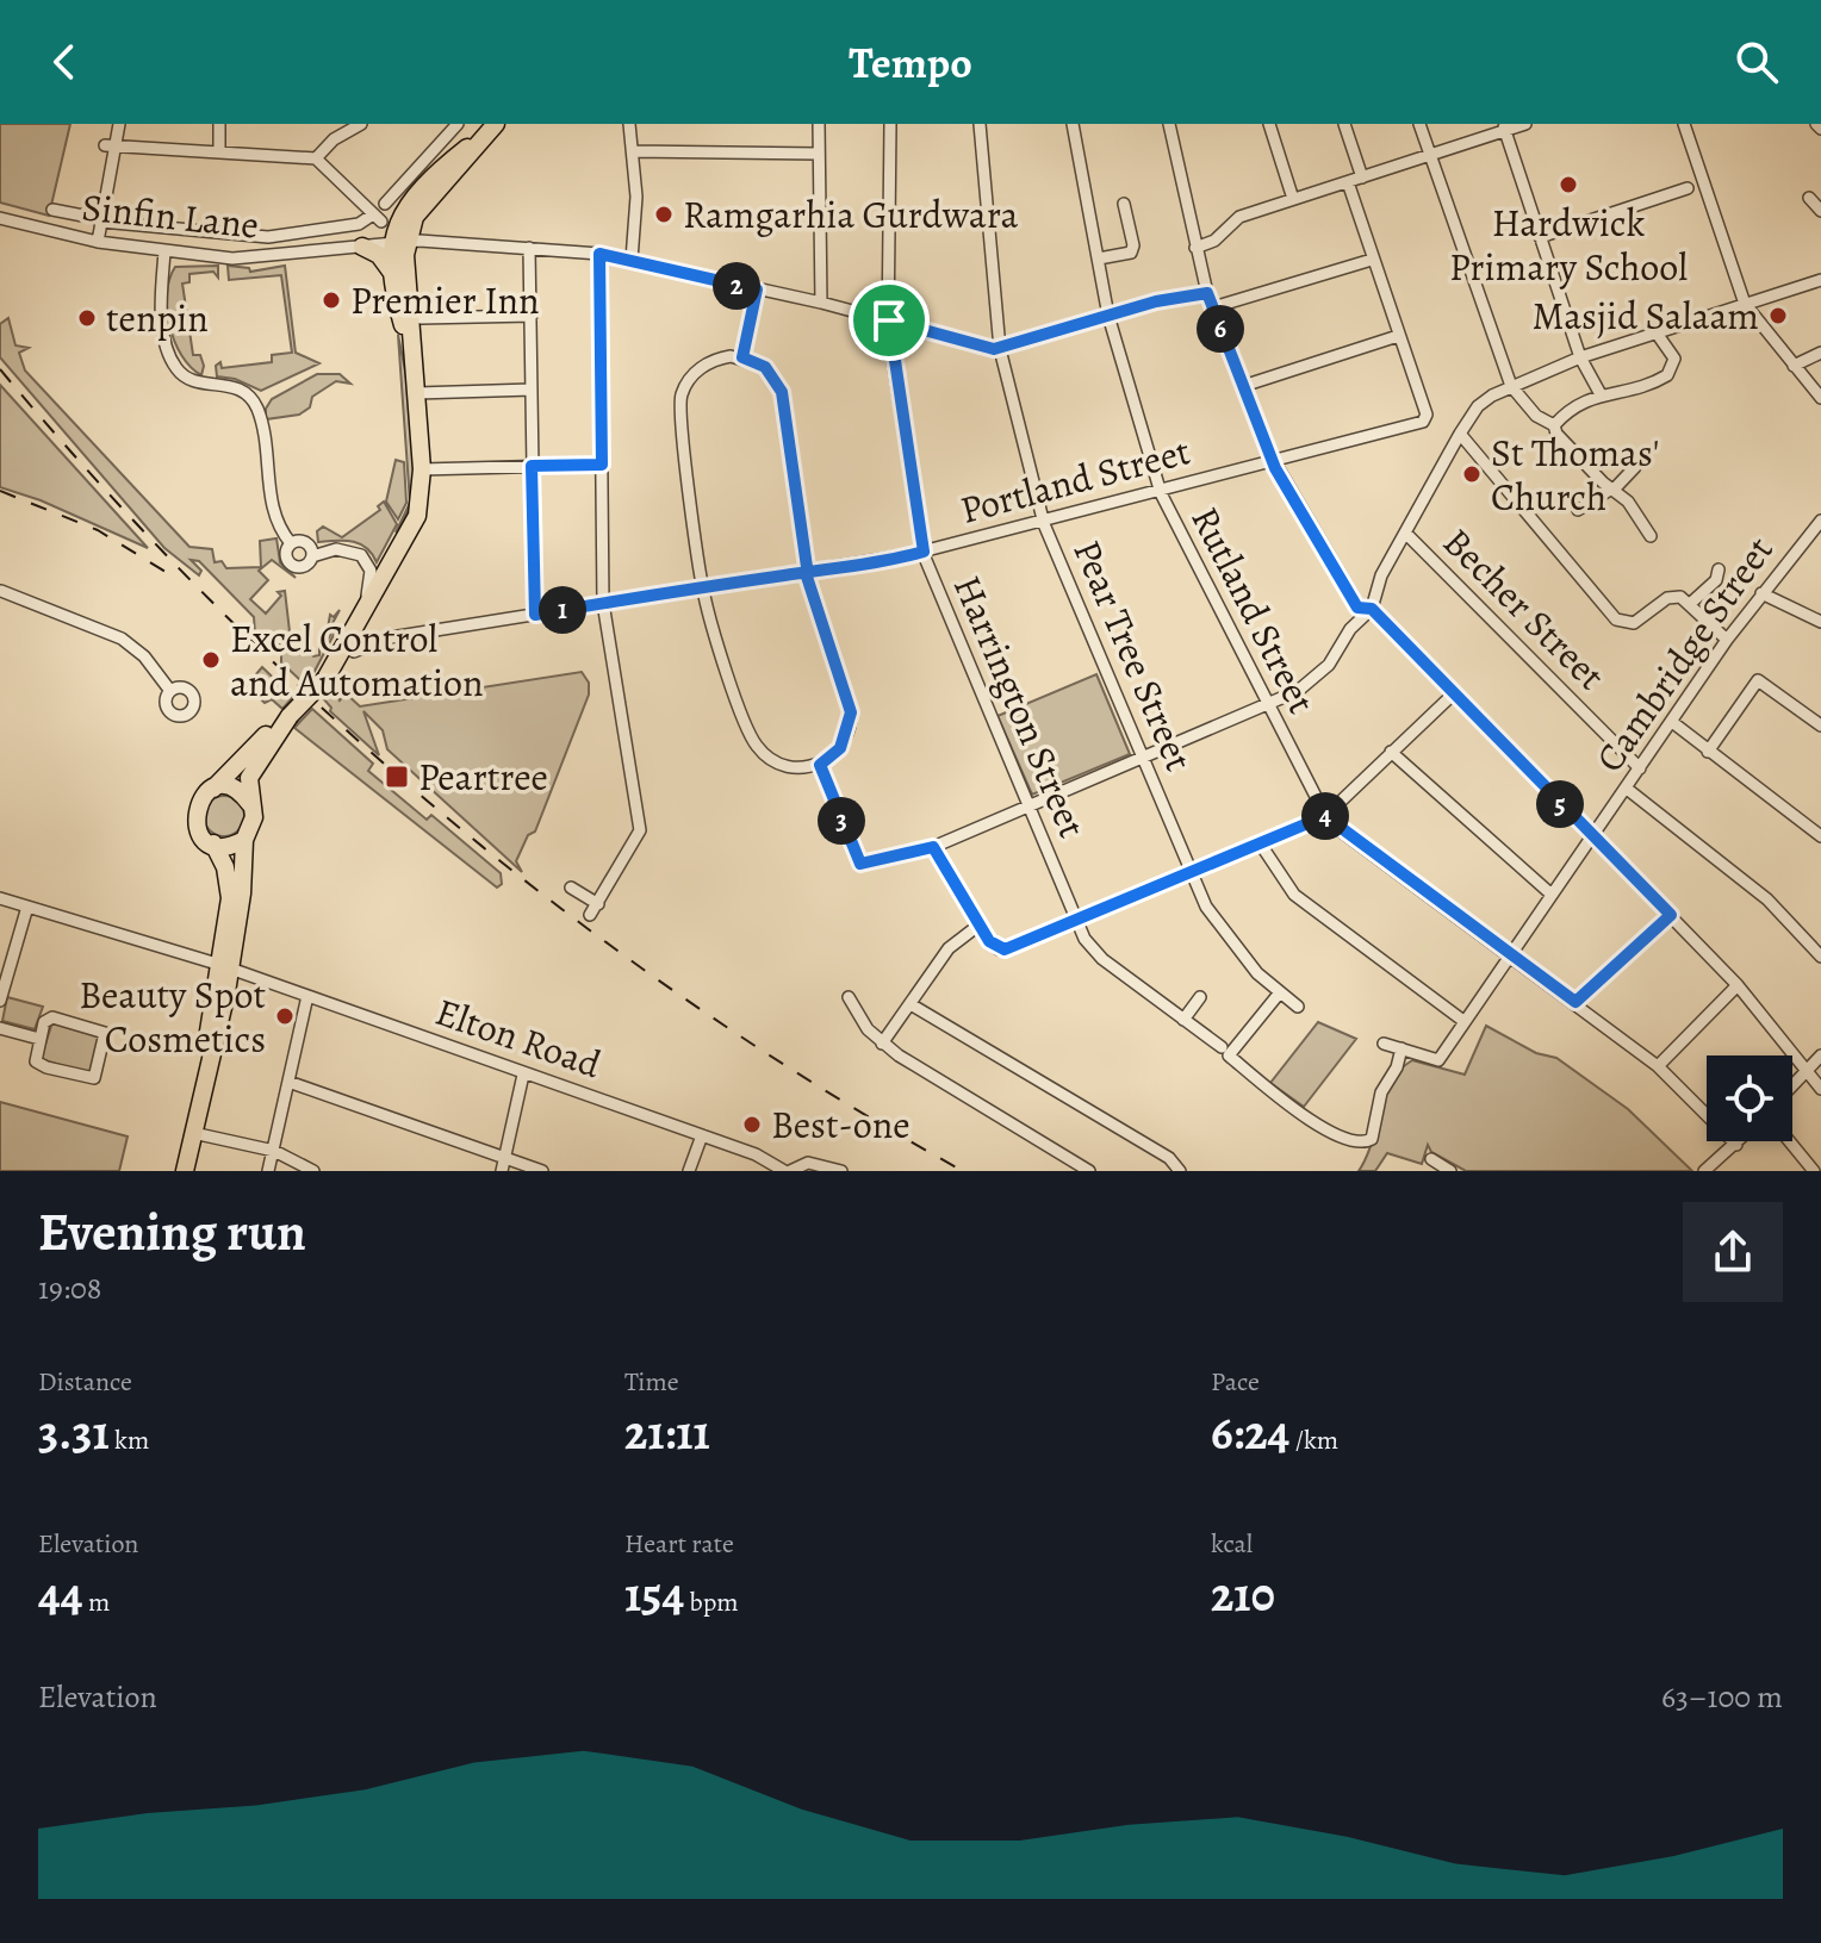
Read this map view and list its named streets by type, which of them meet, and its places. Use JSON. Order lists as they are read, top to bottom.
{
  "streets": {
    "street": [
      "Sinfin Lane",
      "Portland Street",
      "Becher Street",
      "Rutland Street",
      "Cambridge Street",
      "Pear Tree Street",
      "Harrington Street",
      "Elton Road"
    ]
  },
  "crossings": [
    ["Sinfin Lane", "Pear Tree Street"],
    ["Sinfin Lane", "Harrington Street"],
    ["Portland Street", "Rutland Street"],
    ["Portland Street", "Pear Tree Street"],
    ["Portland Street", "Harrington Street"],
    ["Becher Street", "Cambridge Street"],
    ["Cambridge Street", "Harrington Street"]
  ],
  "places": {
    "other": [
      "Hardwick Primary School",
      "Ramgarhia Gurdwara",
      "Premier Inn",
      "Masjid Salaam",
      "tenpin",
      "St Thomas' Church",
      "Excel Control and Automation",
      "Beauty Spot Cosmetics",
      "Best-one"
    ],
    "transit": ["Peartree"]
  },
  "page": {
    "header": "Tempo",
    "pins": [
      "2",
      "6",
      "1",
      "5",
      "4",
      "3"
    ],
    "heading": ["Evening run", "19:08"],
    "stats": [
      ["Distance", "3.31 km"],
      ["Time", "21:11"],
      ["Pace", "6:24 /km"],
      ["Elevation", "44 m"],
      ["Heart rate", "154 bpm"],
      ["kcal", "210"]
    ],
    "chart": ["Elevation", "63–100 m"]
  }
}
